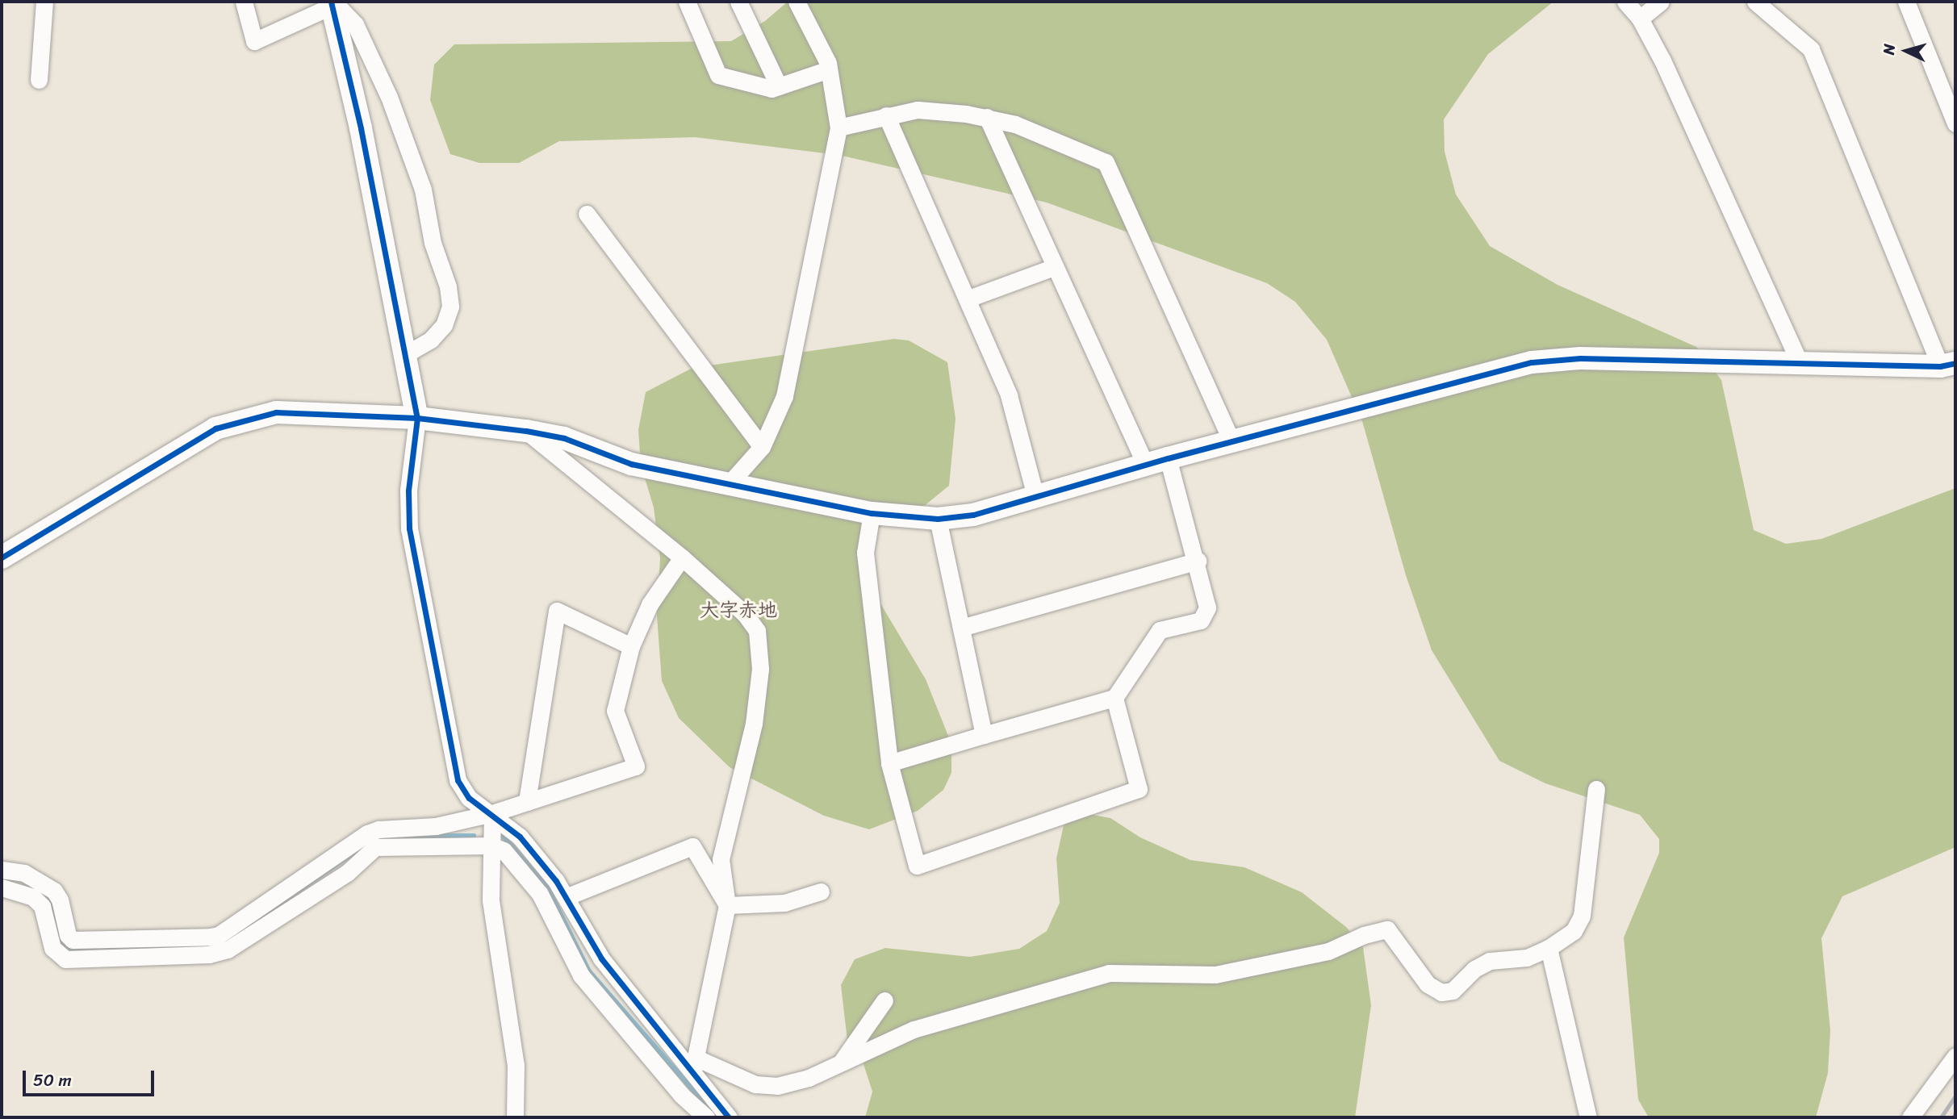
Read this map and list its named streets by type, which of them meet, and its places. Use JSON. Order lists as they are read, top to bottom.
{
  "districts": ["大字赤地"],
  "scale_bar": "50 m",
  "north": "left"
}
